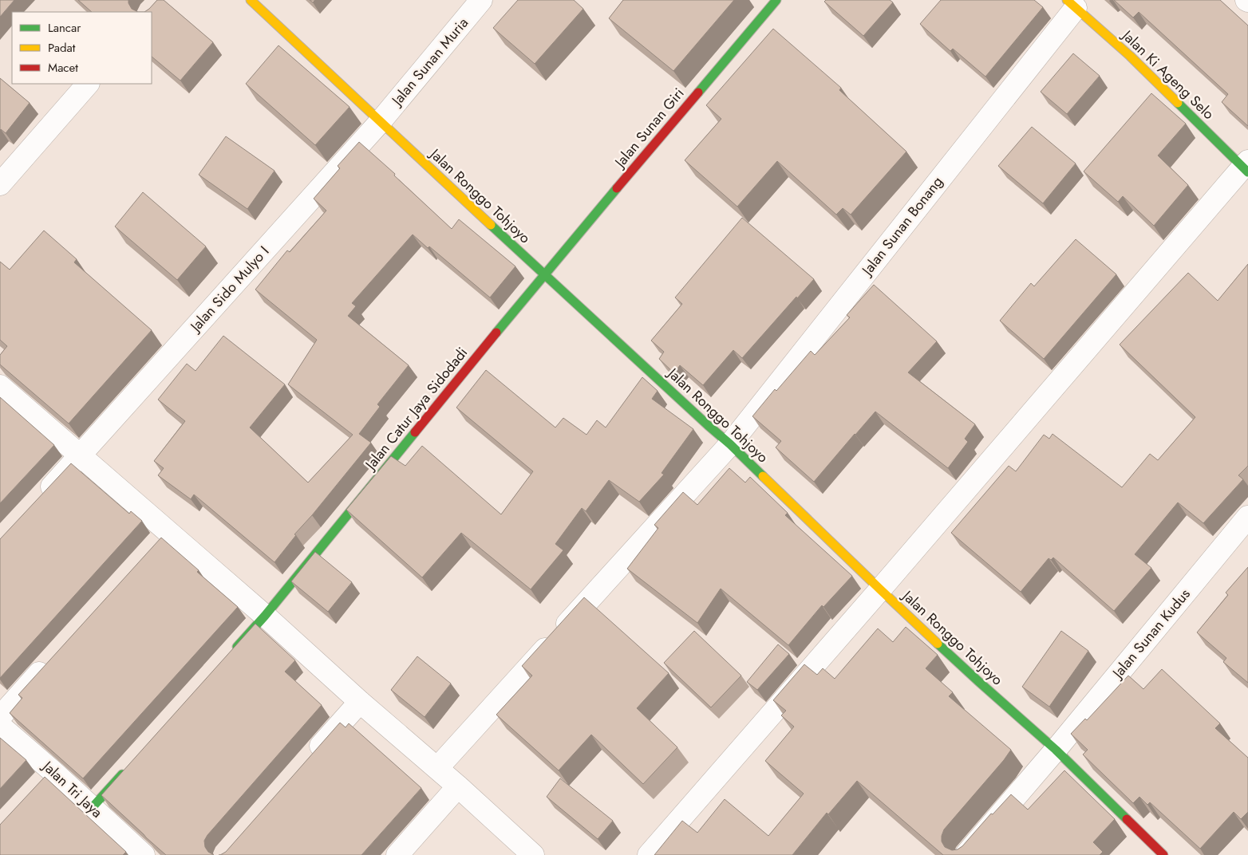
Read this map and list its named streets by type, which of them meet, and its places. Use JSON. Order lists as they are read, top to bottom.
{
  "streets": {
    "street": [
      "Jalan Sunan Muria",
      "Jalan Ki Ageng Selo",
      "Jalan Sunan Giri",
      "Jalan Ronggo Tohjoyo",
      "Jalan Sunan Bonang",
      "Jalan Sido Mulyo I",
      "Jalan Catur Jaya Sidodadi",
      "Jalan Sunan Kudus",
      "Jalan Tri Jaya"
    ]
  },
  "crossings": [
    ["Jalan Sunan Muria", "Jalan Ronggo Tohjoyo"],
    ["Jalan Sunan Muria", "Jalan Sido Mulyo I"],
    ["Jalan Ki Ageng Selo", "Jalan Sunan Bonang"],
    ["Jalan Sunan Giri", "Jalan Ronggo Tohjoyo"],
    ["Jalan Sunan Giri", "Jalan Catur Jaya Sidodadi"],
    ["Jalan Ronggo Tohjoyo", "Jalan Sunan Bonang"],
    ["Jalan Ronggo Tohjoyo", "Jalan Sido Mulyo I"],
    ["Jalan Ronggo Tohjoyo", "Jalan Catur Jaya Sidodadi"],
    ["Jalan Ronggo Tohjoyo", "Jalan Sunan Kudus"]
  ],
  "legend": ["Lancar", "Padat", "Macet"]
}
